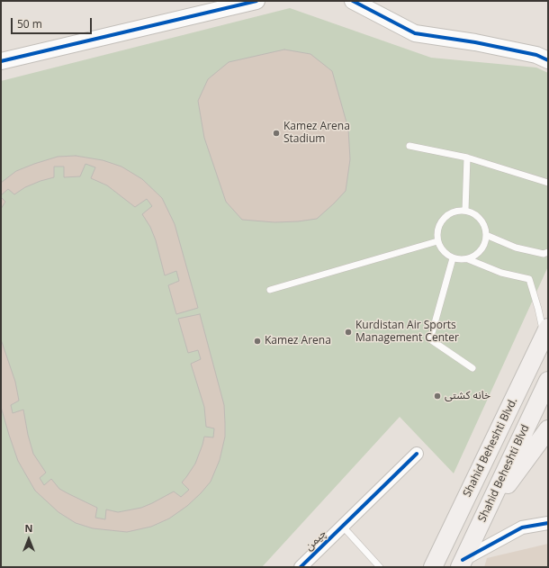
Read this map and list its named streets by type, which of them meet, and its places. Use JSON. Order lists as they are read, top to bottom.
{
  "streets": {
    "main road": ["Shahid Beheshti Blvd.", "Shahid Beheshti Blvd"],
    "street": ["چیمن"]
  },
  "places": [
    "Kamez Arena Stadium",
    "Kurdistan Air Sports Management Center",
    "Kamez Arena",
    "خانه کشتی"
  ],
  "scale_bar": "50 m",
  "north": "top"
}
